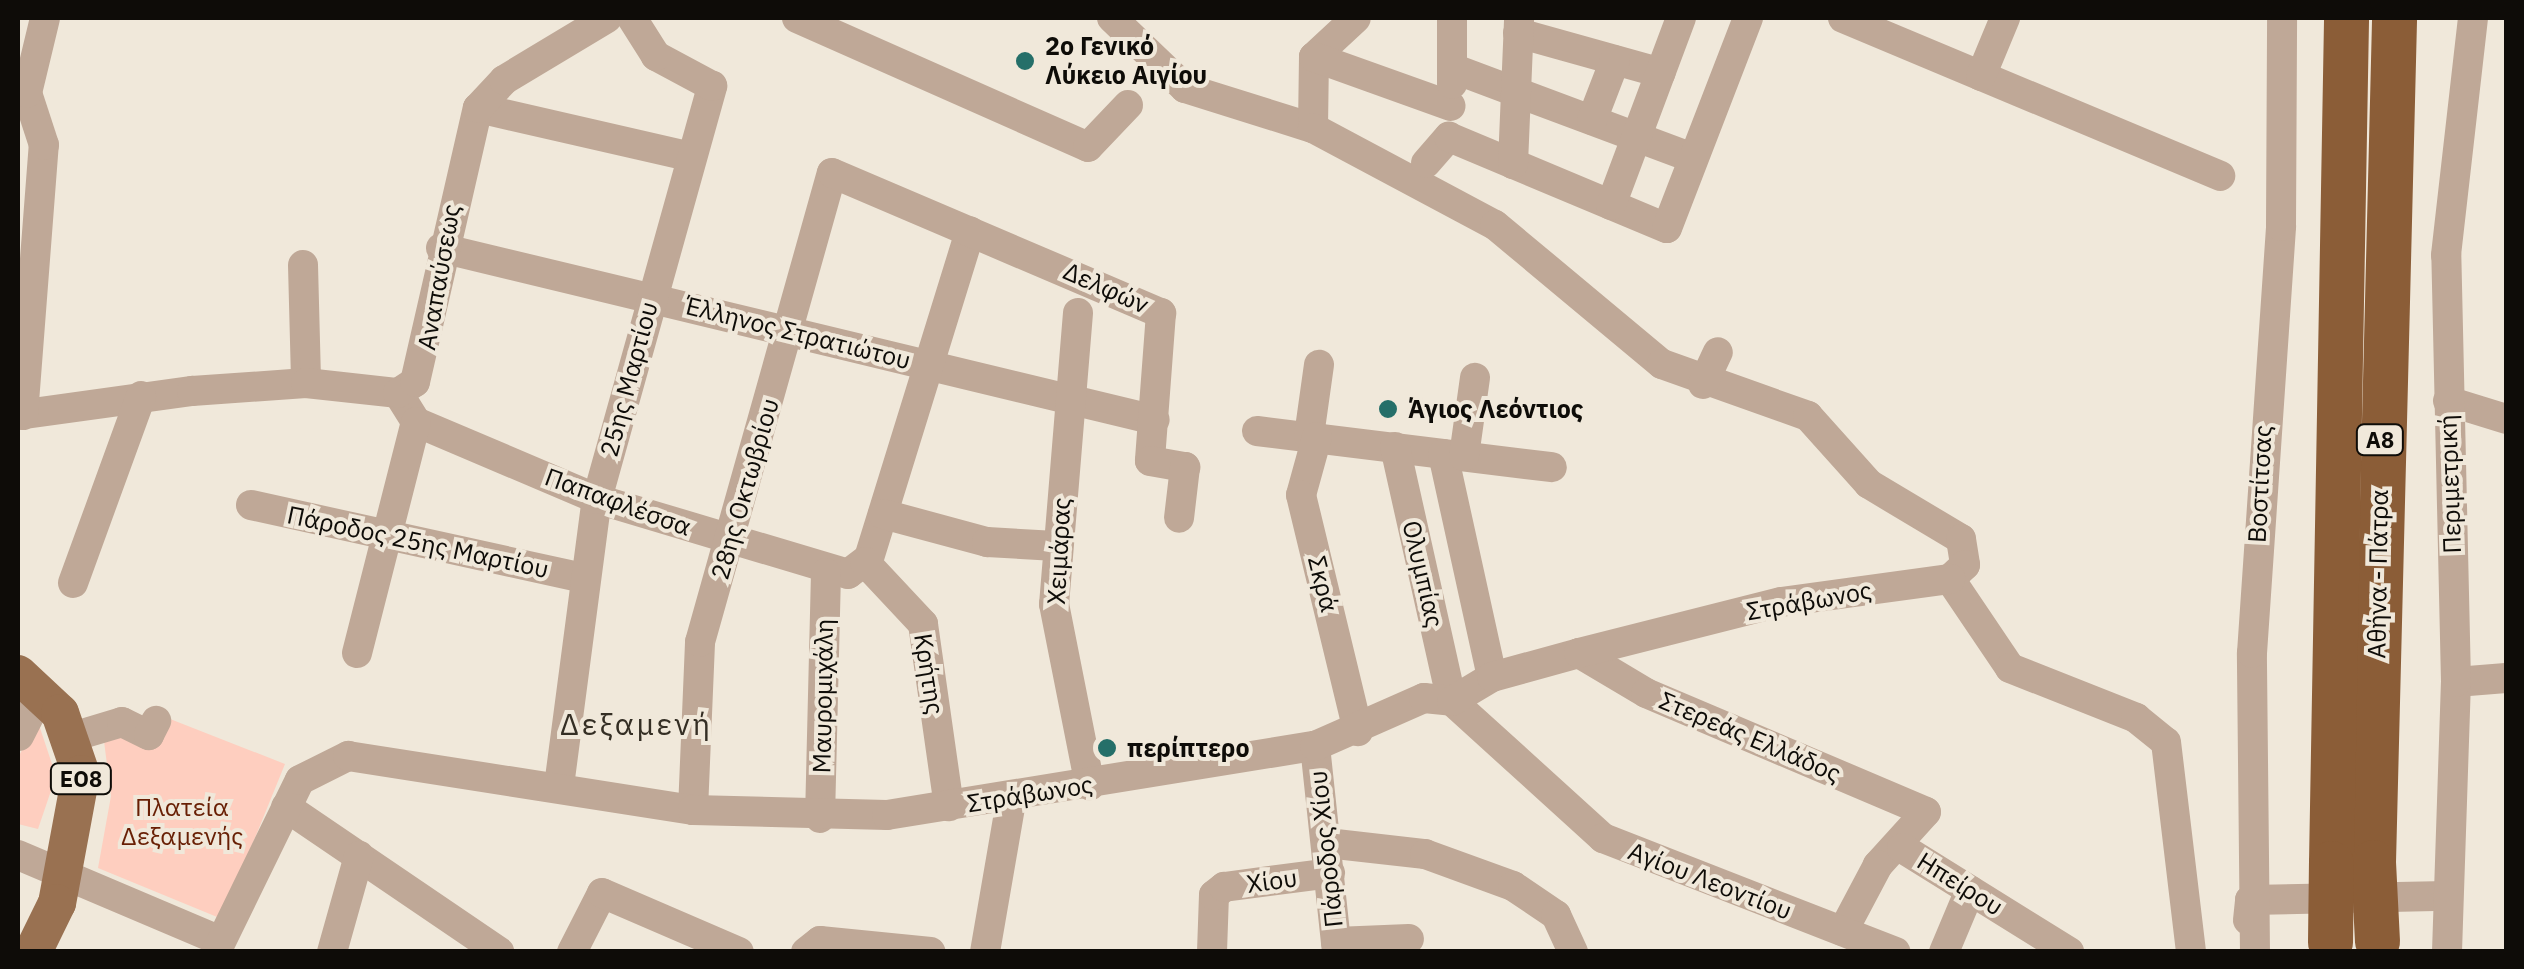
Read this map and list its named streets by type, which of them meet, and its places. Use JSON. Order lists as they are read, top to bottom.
{
  "streets": {
    "highway": ["Α8", "Αθήνα - Πάτρα"],
    "main road": ["ΕΟ8"],
    "street": [
      "Αναπαύσεως",
      "Δελφών",
      "Έλληνος Στρατιώτου",
      "25ης Μαρτίου",
      "Βοστίτσας",
      "Περιμετρική",
      "28ης Οκτωβρίου",
      "Παπαφλέσσα",
      "Πάροδος 25ης Μαρτίου",
      "Χειμάρας",
      "Ολυμπίας",
      "Σκρά",
      "Στράβωνος",
      "Κρήτης",
      "Μαυρομιχάλη",
      "Στερεάς Ελλάδος",
      "Πάροδος Χίου",
      "Χίου",
      "Αγίου Λεοντίου",
      "Ηπείρου"
    ]
  },
  "crossings": [
    ["Αναπαύσεως", "Έλληνος Στρατιώτου"],
    ["Δελφών", "Έλληνος Στρατιώτου"],
    ["Δελφών", "28ης Οκτωβρίου"],
    ["Έλληνος Στρατιώτου", "25ης Μαρτίου"],
    ["Έλληνος Στρατιώτου", "28ης Οκτωβρίου"],
    ["Έλληνος Στρατιώτου", "Χειμάρας"],
    ["25ης Μαρτίου", "Παπαφλέσσα"],
    ["25ης Μαρτίου", "Πάροδος 25ης Μαρτίου"],
    ["25ης Μαρτίου", "Στράβωνος"],
    ["28ης Οκτωβρίου", "Παπαφλέσσα"],
    ["28ης Οκτωβρίου", "Στράβωνος"],
    ["Παπαφλέσσα", "Κρήτης"],
    ["Παπαφλέσσα", "Μαυρομιχάλη"],
    ["Χειμάρας", "Στράβωνος"],
    ["Ολυμπίας", "Στράβωνος"],
    ["Ολυμπίας", "Αγίου Λεοντίου"],
    ["Σκρά", "Στράβωνος"],
    ["Στράβωνος", "Κρήτης"],
    ["Στράβωνος", "Μαυρομιχάλη"],
    ["Στράβωνος", "Στερεάς Ελλάδος"],
    ["Στράβωνος", "Πάροδος Χίου"],
    ["Στράβωνος", "Αγίου Λεοντίου"],
    ["Στερεάς Ελλάδος", "Ηπείρου"],
    ["Πάροδος Χίου", "Χίου"]
  ],
  "districts": ["Δεξαμενή"],
  "parks": ["Πλατεία Δεξαμενής"],
  "places": ["2ο Γενικό Λύκειο Αιγίου", "Άγιος Λεόντιος", "περίπτερο"]
}
